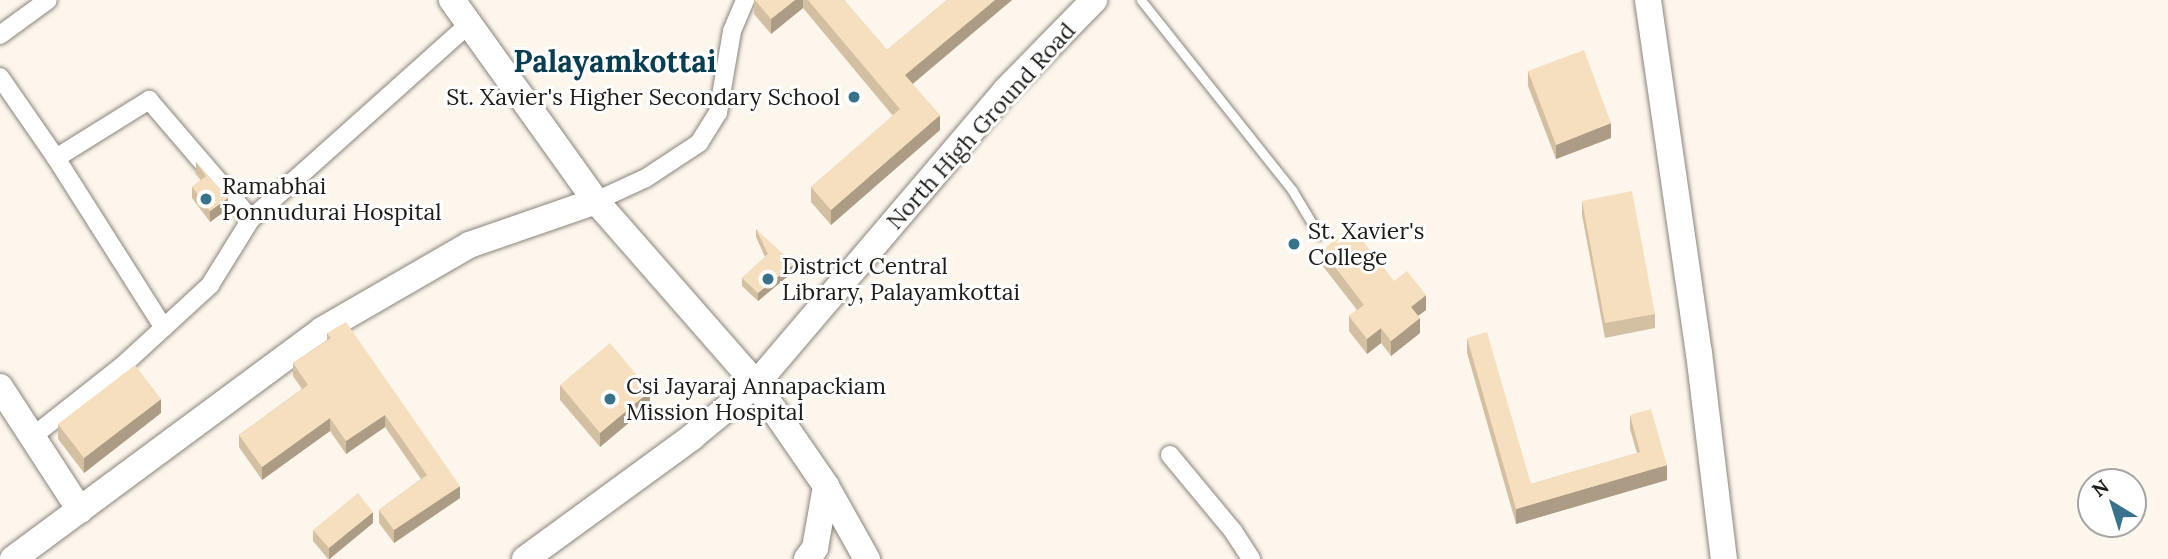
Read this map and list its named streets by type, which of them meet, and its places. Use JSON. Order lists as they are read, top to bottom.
{
  "streets": {
    "street": ["North High Ground Road"]
  },
  "districts": ["Palayamkottai"],
  "places": [
    "St. Xavier's Higher Secondary School",
    "Ramabhai Ponnudurai Hospital",
    "St. Xavier's College",
    "District Central Library, Palayamkottai",
    "Csi Jayaraj Annapackiam Mission Hospital"
  ],
  "north": "top left"
}
